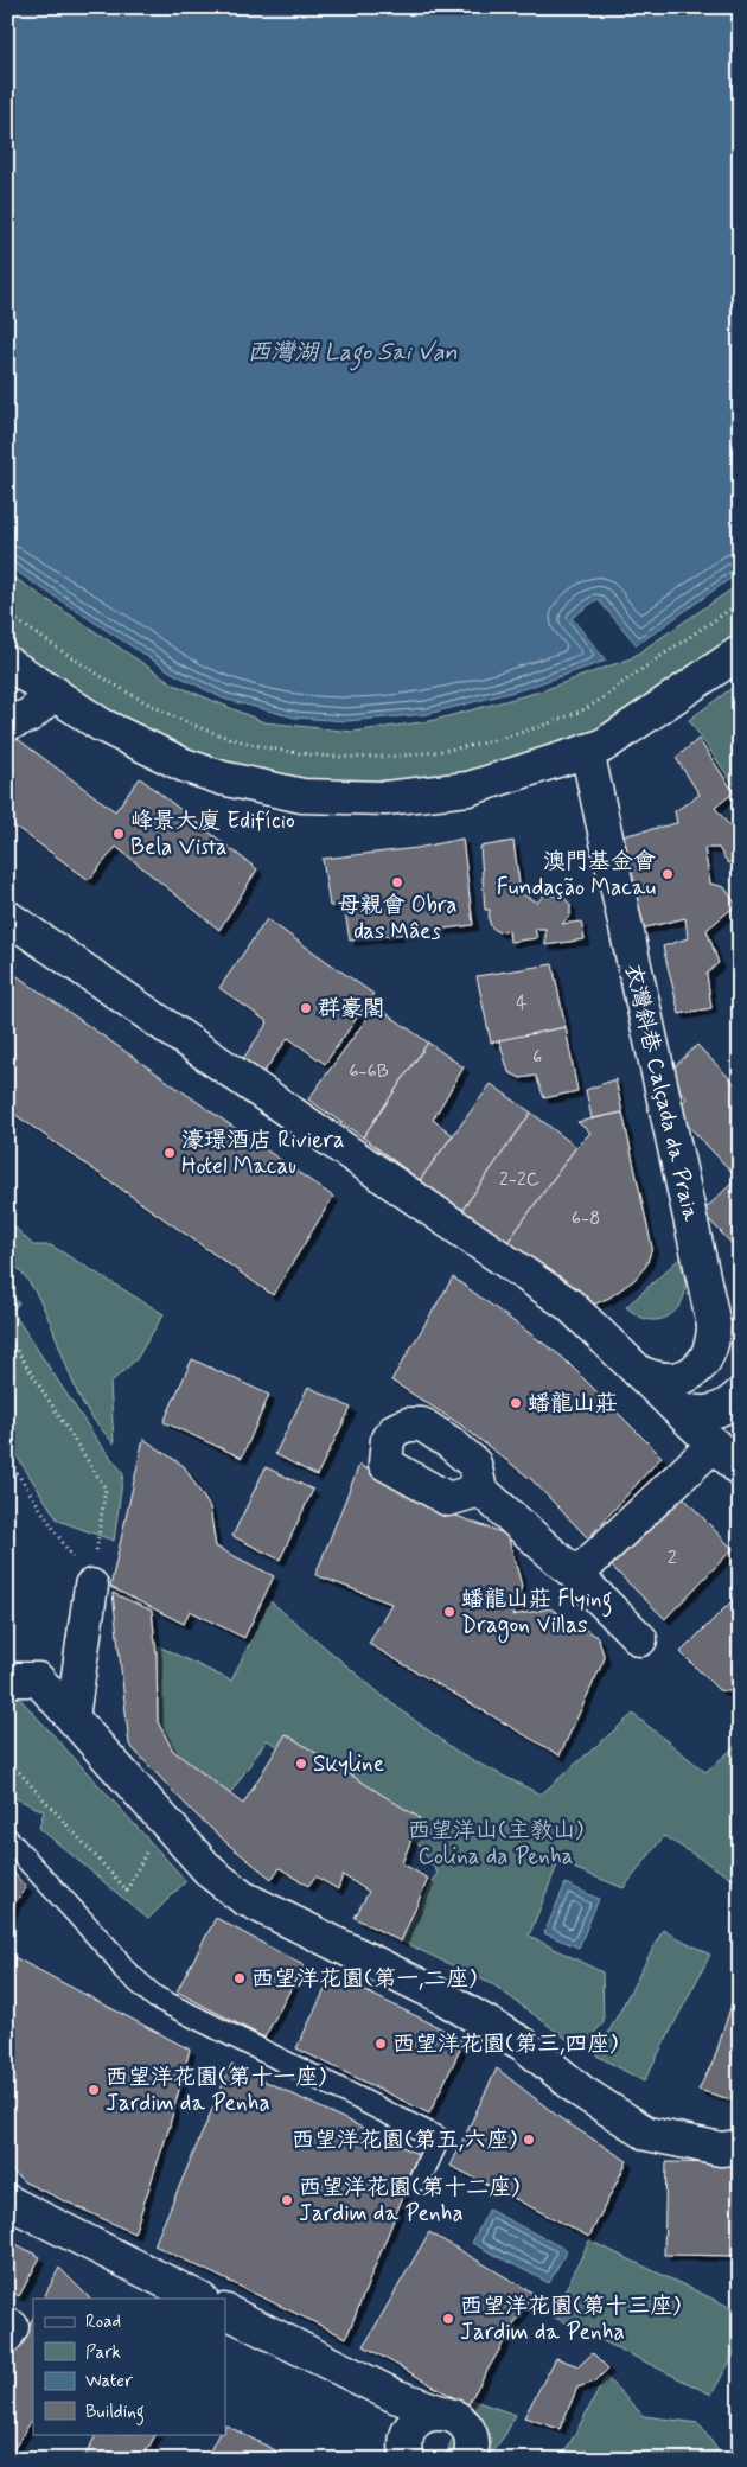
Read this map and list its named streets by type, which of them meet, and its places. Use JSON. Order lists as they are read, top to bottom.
{
  "streets": {
    "street": ["衣灣斜巷 Calçada da Praia"]
  },
  "water": ["西灣湖 Lago Sai Van"],
  "parks": ["西望洋山(主教山) Colina da Penha"],
  "places": [
    "峰景大廈 Edifício Bela Vista",
    "澳門基金會 Fundação Macau",
    "母親會 Obra das Mâes",
    "群豪閣",
    "濠璟酒店 Riviera Hotel Macau",
    "蟠龍山莊",
    "蟠龍山莊 Flying Dragon Villas",
    "Skyline",
    "西望洋花園(第一,二座)",
    "西望洋花園(第三,四座)",
    "西望洋花園(第十一座) Jardim da Penha",
    "西望洋花園(第五,六座)",
    "西望洋花園(第十二座) Jardim da Penha",
    "西望洋花園(第十三座) Jardim da Penha"
  ],
  "house_numbers": [
    "4",
    "6",
    "6-6B",
    "2-2C",
    "6-8",
    "2"
  ],
  "legend": [
    "Road",
    "Park",
    "Water",
    "Building"
  ]
}
